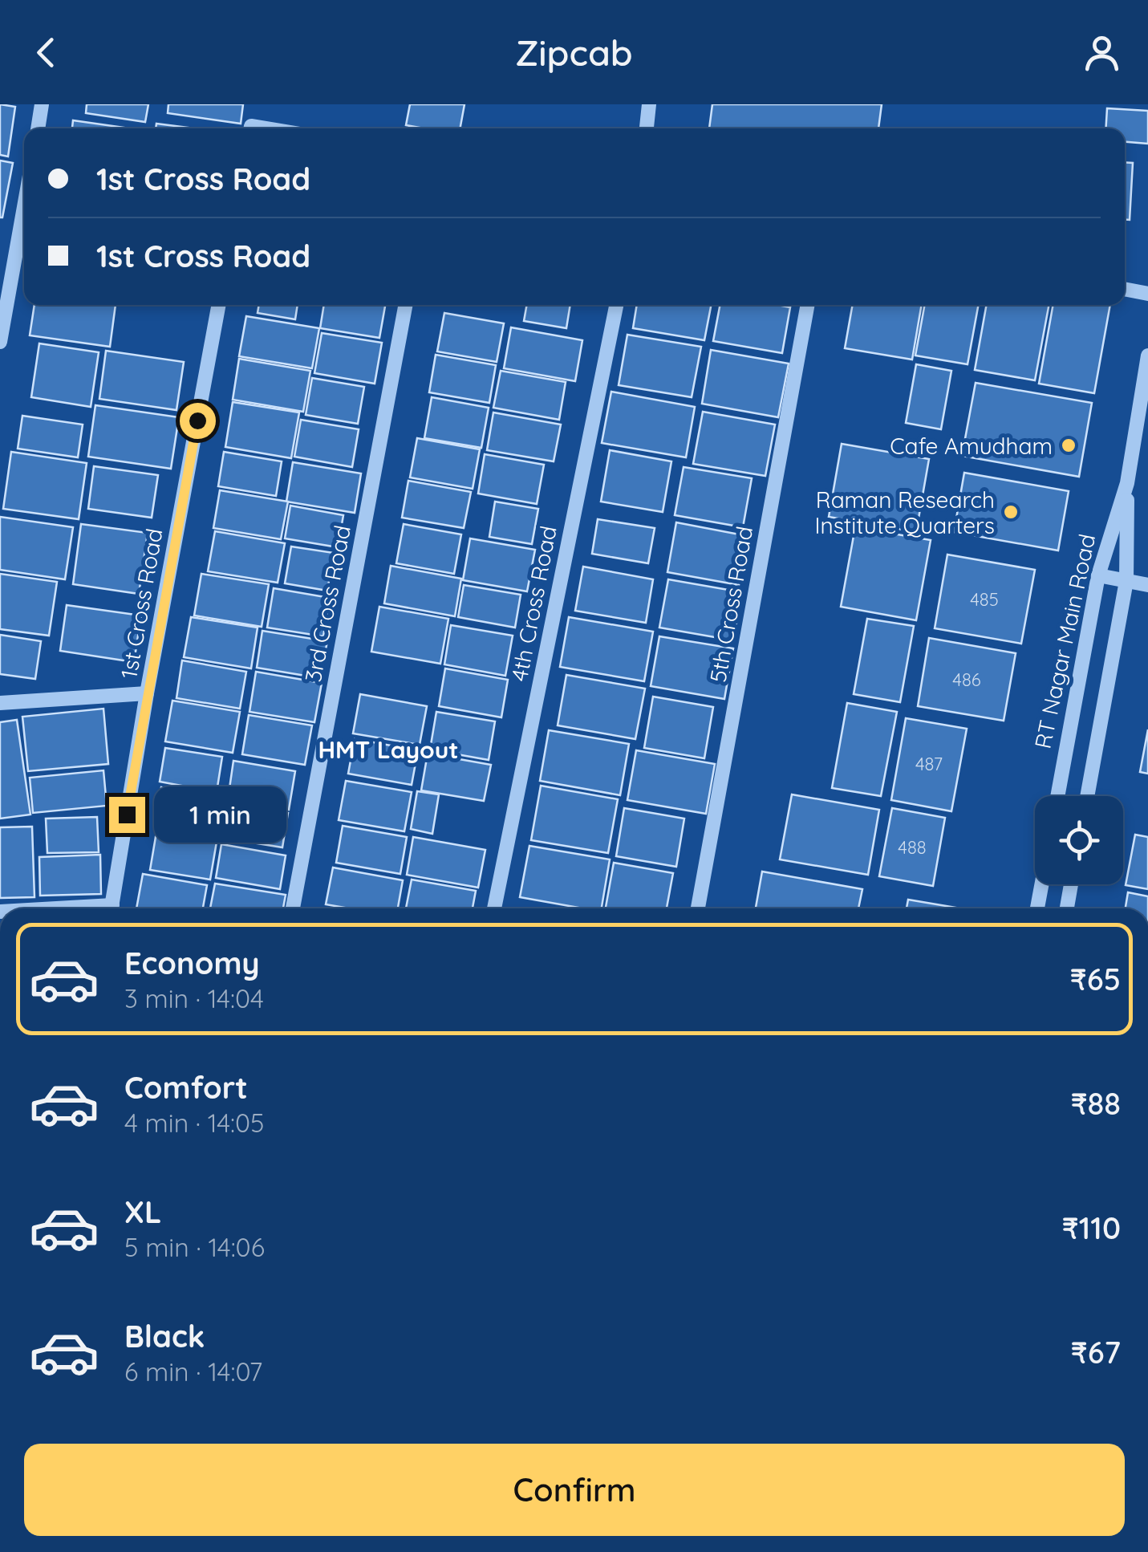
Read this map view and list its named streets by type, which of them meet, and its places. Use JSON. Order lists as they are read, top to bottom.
{
  "streets": {
    "street": [
      "1st Cross Road",
      "3rd Cross Road",
      "4th Cross Road",
      "5th Cross Road",
      "RT Nagar Main Road"
    ]
  },
  "districts": ["HMT Layout"],
  "places": ["Cafe Amudham", "Raman Research Institute Quarters"],
  "house_numbers": [
    "485",
    "486",
    "487",
    "488"
  ],
  "page": {
    "header": "Zipcab",
    "banner": ["1st Cross Road", "1st Cross Road"],
    "bubble": "1 min",
    "list": [
      {
        "name": "Economy",
        "note": "3 min · 14:04",
        "value": "₹65"
      },
      {
        "name": "Comfort",
        "note": "4 min · 14:05",
        "value": "₹88"
      },
      {
        "name": "XL",
        "note": "5 min · 14:06",
        "value": "₹110"
      },
      {
        "name": "Black",
        "note": "6 min · 14:07",
        "value": "₹67"
      }
    ],
    "buttons": "Confirm"
  }
}
